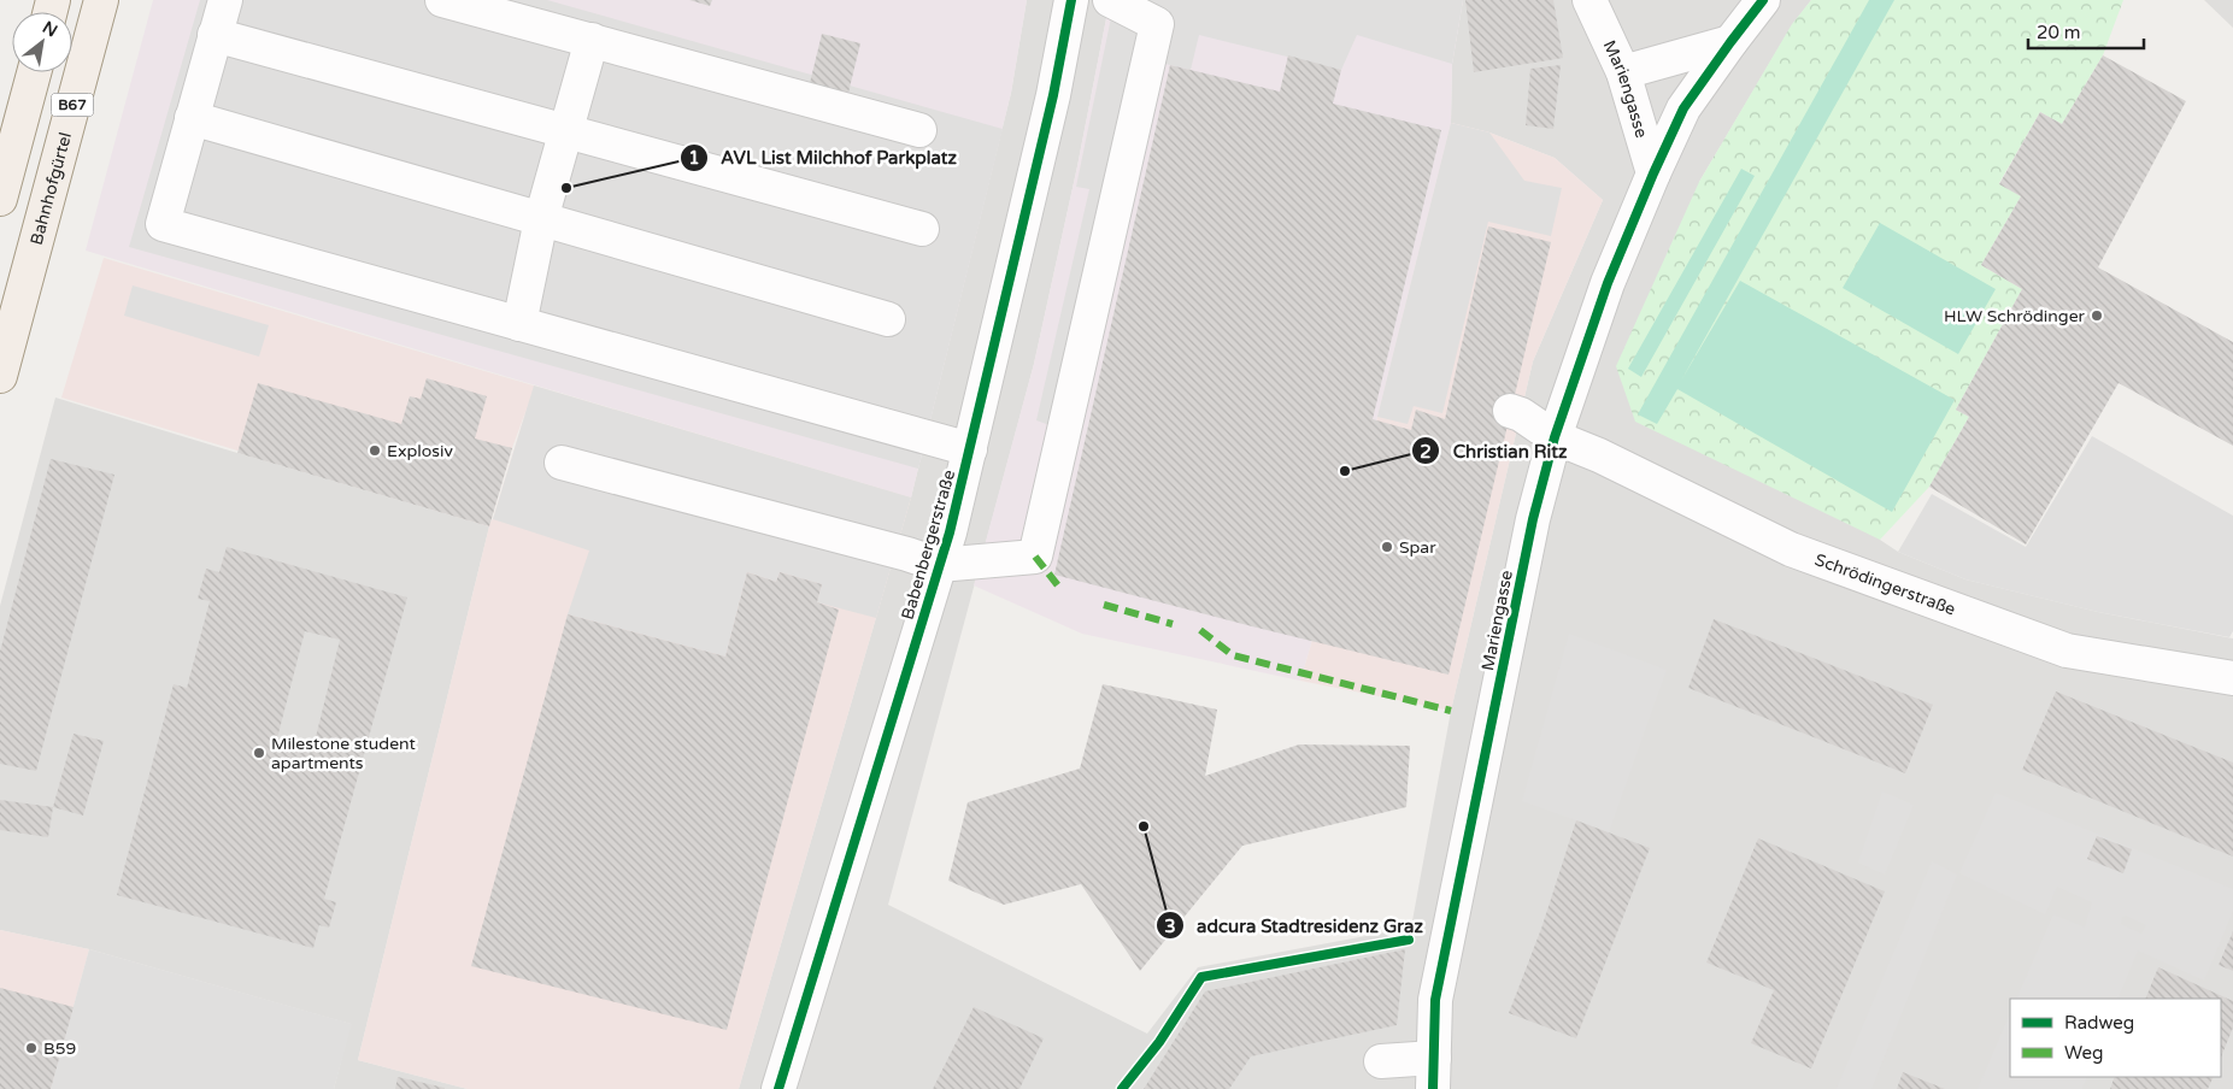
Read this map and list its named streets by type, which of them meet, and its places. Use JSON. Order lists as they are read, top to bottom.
{
  "streets": {
    "main road": ["B67", "Bahnhofgürtel"],
    "street": ["Mariengasse", "Babenbergerstraße", "Schrödingerstraße"]
  },
  "crossings": [
    ["Mariengasse", "Schrödingerstraße"]
  ],
  "places": [
    "AVL List Milchhof Parkplatz",
    "HLW Schrödinger",
    "Explosiv",
    "Christian Ritz",
    "Spar",
    "Milestone student apartments",
    "adcura Stadtresidenz Graz",
    "B59"
  ],
  "legend": ["Radweg", "Weg"],
  "scale_bar": "20 m",
  "north": "top right"
}
